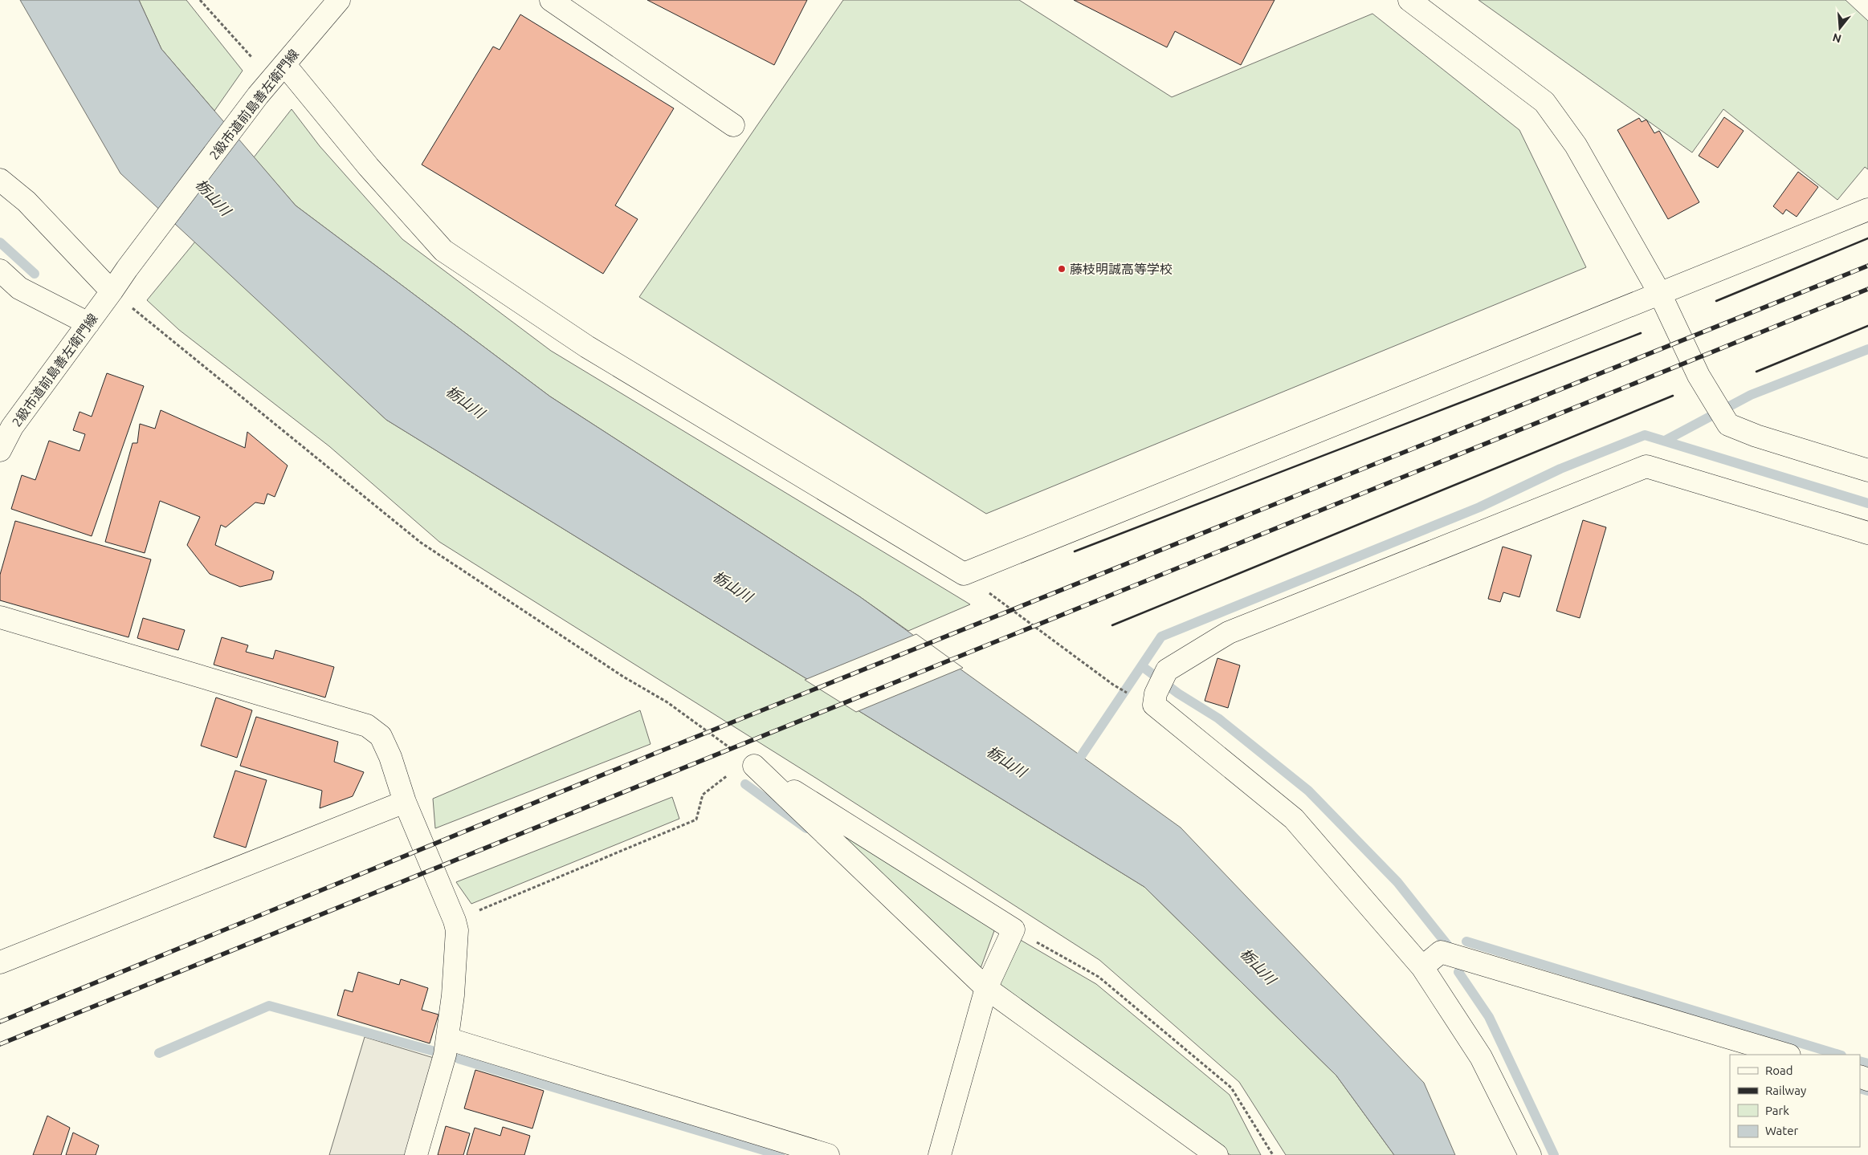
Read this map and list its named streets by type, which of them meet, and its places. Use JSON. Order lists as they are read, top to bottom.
{
  "streets": {
    "street": ["2級市道前島善左衛門線"]
  },
  "water": ["栃山川"],
  "places": ["藤枝明誠高等学校"],
  "legend": [
    "Road",
    "Railway",
    "Park",
    "Water"
  ],
  "north": "bottom"
}
